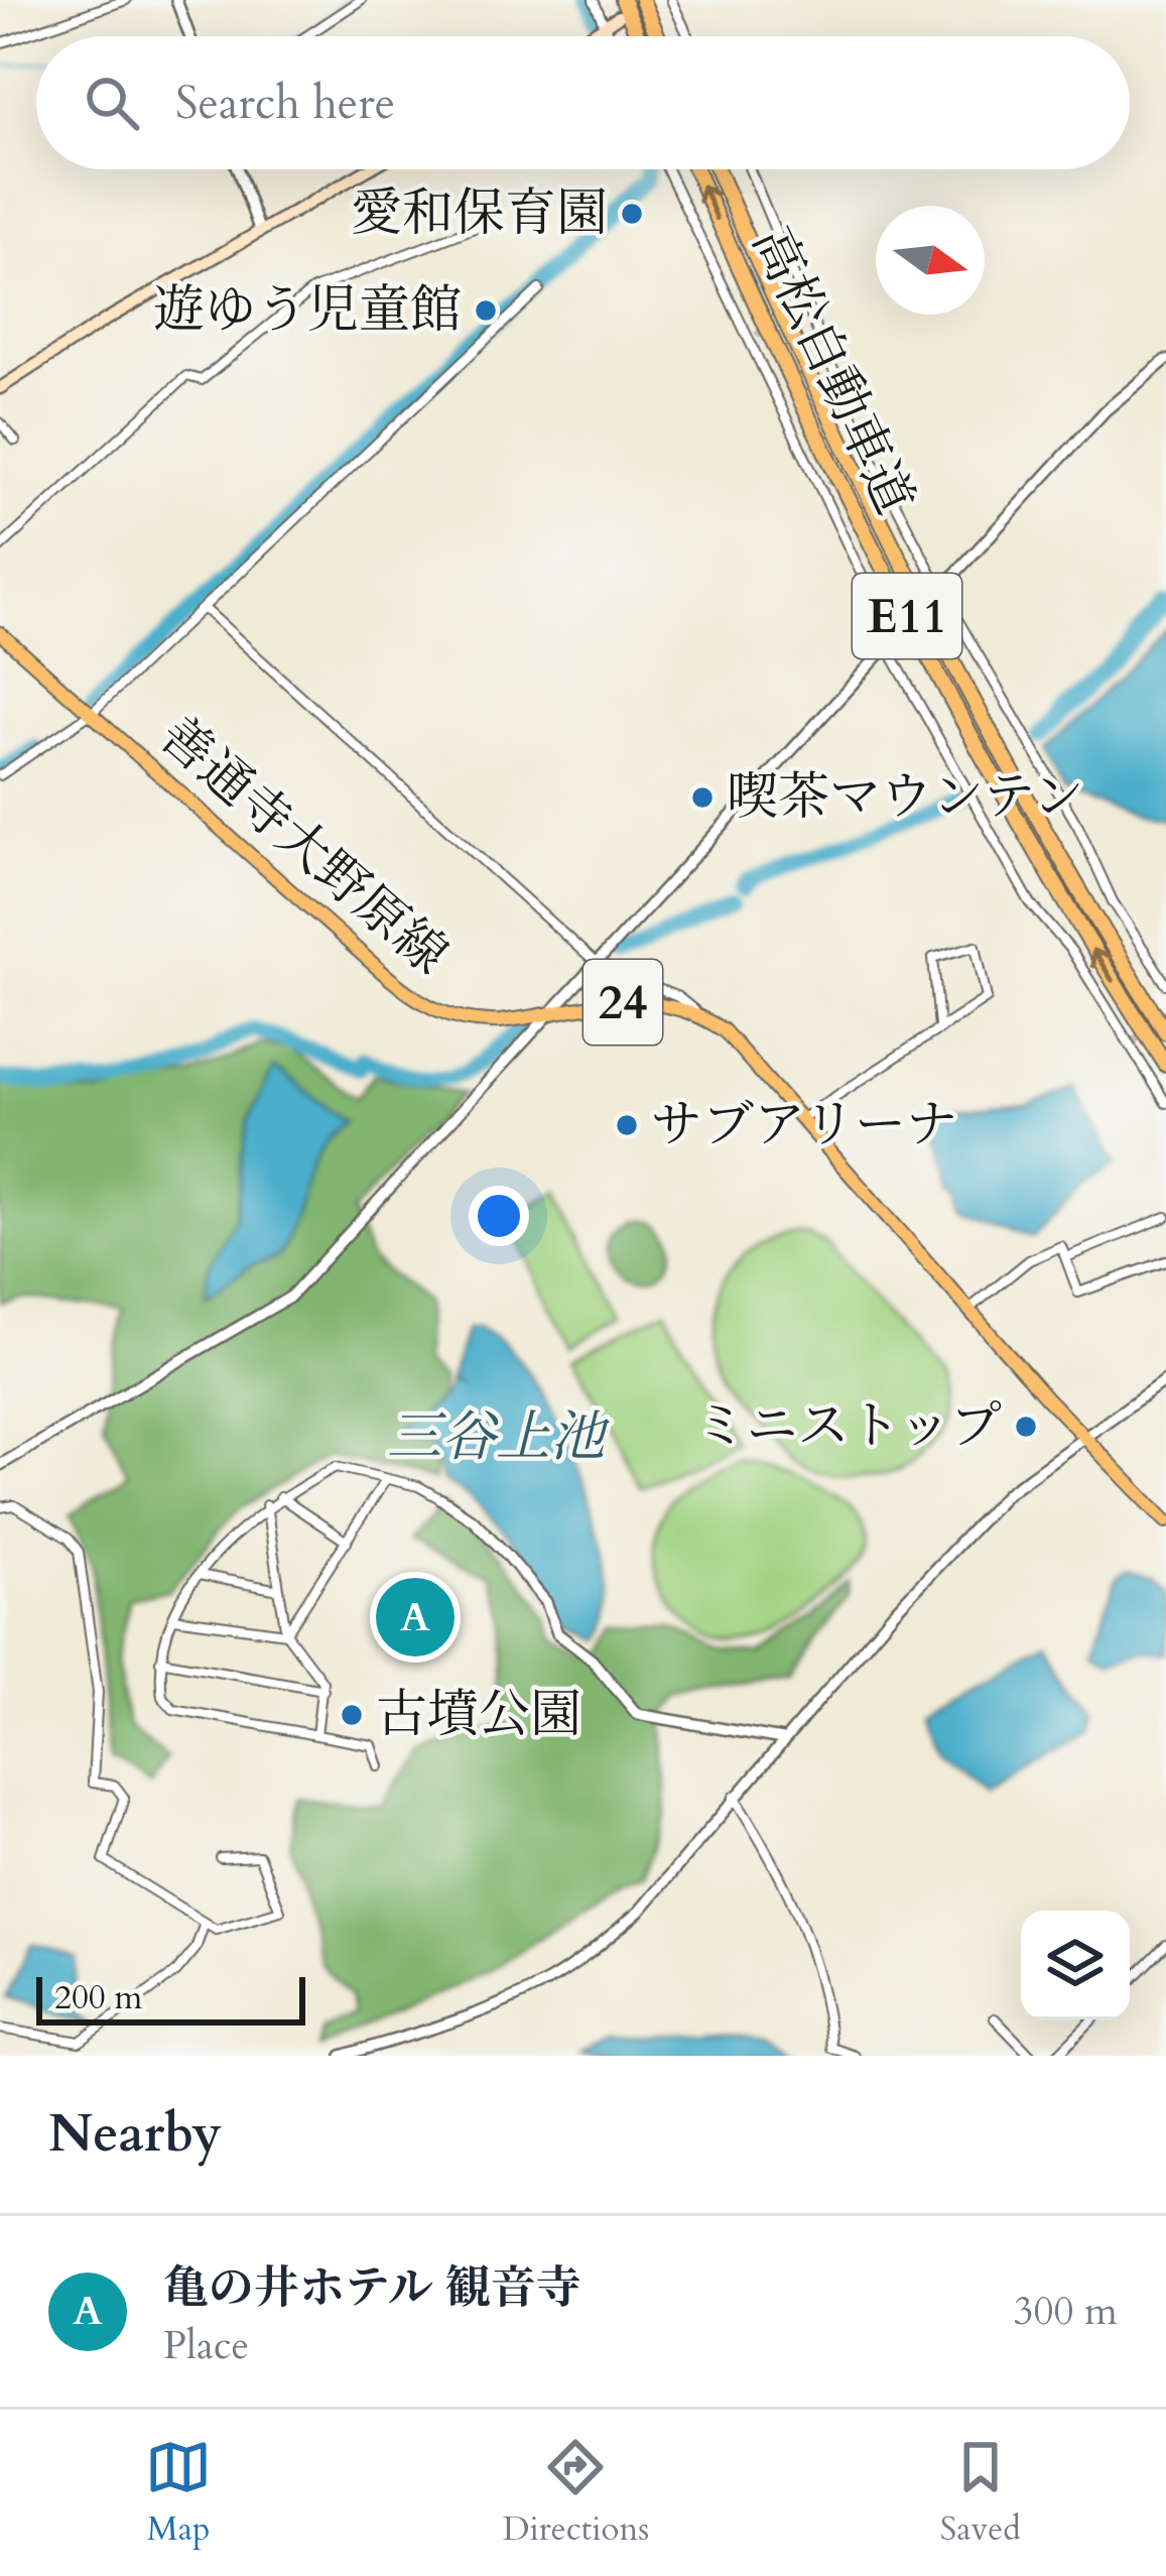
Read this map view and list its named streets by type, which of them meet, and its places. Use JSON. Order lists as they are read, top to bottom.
{
  "streets": {
    "highway": ["高松自動車道", "E11"],
    "main road": ["善通寺大野原線", "24"]
  },
  "crossings": [
    ["善通寺大野原線", "24"]
  ],
  "water": ["三谷上池"],
  "places": [
    "愛和保育園",
    "遊ゆう児童館",
    "喫茶マウンテン",
    "サブアリーナ",
    "ミニストップ",
    "古墳公園"
  ],
  "scale_bar": "200 m",
  "north": "right",
  "page": {
    "search": "Search here",
    "pins": "A",
    "scale": "200 m",
    "heading": "Nearby",
    "list": [
      {
        "mark": "A",
        "name": "亀の井ホテル 観音寺",
        "note": "Place",
        "value": "300 m"
      }
    ],
    "nav": ["Map", "Directions", "Saved"]
  }
}
